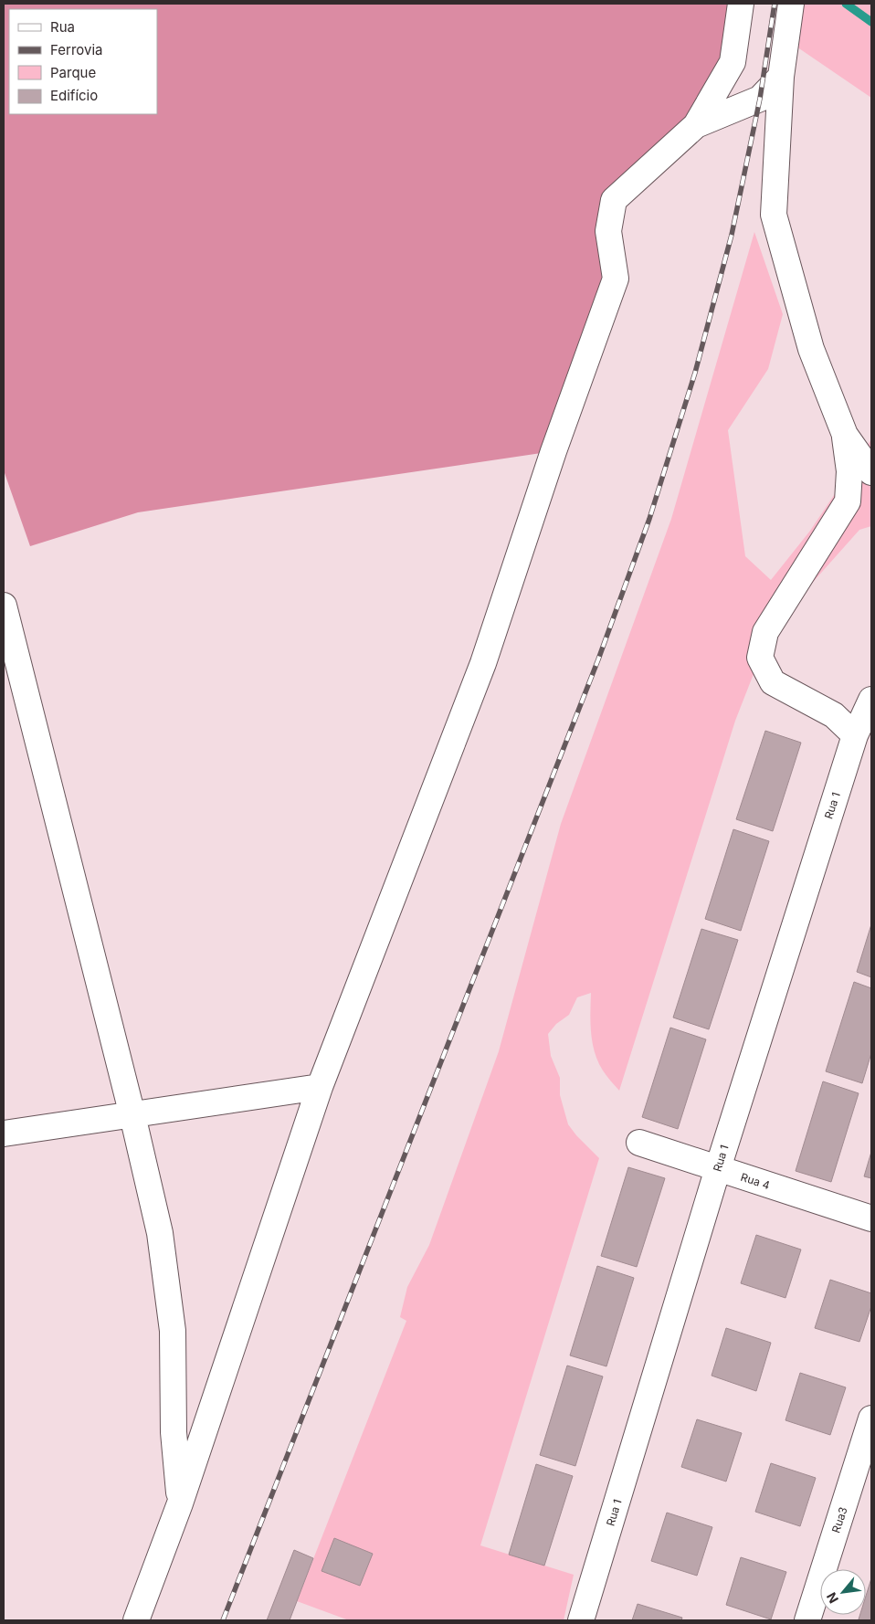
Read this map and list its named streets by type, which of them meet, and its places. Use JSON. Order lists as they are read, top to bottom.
{
  "streets": {
    "street": ["Rua 1", "Rua 4", "Rua3"]
  },
  "crossings": [
    ["Rua 1", "Rua 4"]
  ],
  "legend": [
    "Rua",
    "Ferrovia",
    "Parque",
    "Edifício"
  ],
  "north": "bottom left"
}
